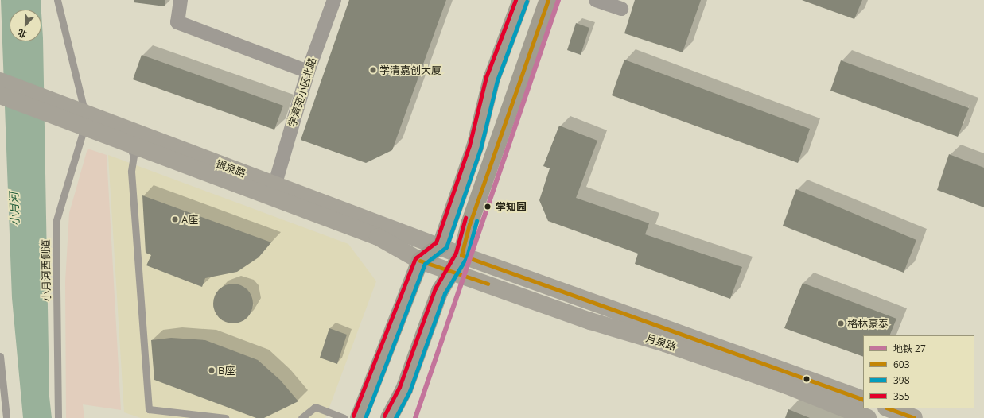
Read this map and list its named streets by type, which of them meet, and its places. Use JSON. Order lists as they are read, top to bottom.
{
  "streets": {
    "main road": ["银泉路", "月泉路"],
    "street": ["学清苑小区北路"],
    "lane": ["小月河西侧道"]
  },
  "crossings": [
    ["学清苑小区北路", "银泉路"],
    ["银泉路", "小月河西侧道"],
    ["银泉路", "月泉路"]
  ],
  "water": ["小月河"],
  "places": [
    "学清嘉创大厦",
    "学知园",
    "A座",
    "格林豪泰",
    "B座"
  ],
  "lines": [
    "metro line 27",
    "transit line 603",
    "transit line 355",
    "transit line 398"
  ],
  "legend": [
    "地铁 27",
    "603",
    "398",
    "355"
  ],
  "north": "bottom"
}
